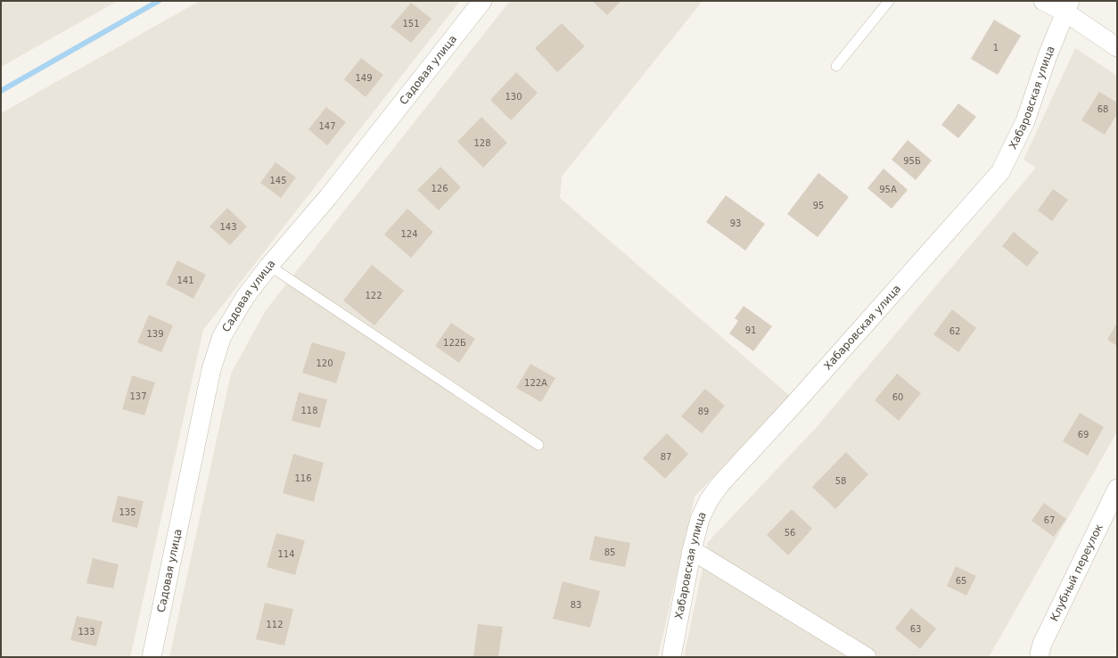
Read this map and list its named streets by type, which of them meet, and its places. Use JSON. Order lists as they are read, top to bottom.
{
  "streets": {
    "street": ["Садовая улица", "Хабаровская улица", "Клубный переулок"]
  },
  "house_numbers": [
    "151",
    "1",
    "149",
    "130",
    "68",
    "147",
    "128",
    "95Б",
    "145",
    "126",
    "95А",
    "95",
    "93",
    "143",
    "124",
    "141",
    "122",
    "91",
    "62",
    "139",
    "122Б",
    "120",
    "122А",
    "137",
    "60",
    "118",
    "89",
    "69",
    "87",
    "116",
    "58",
    "135",
    "67",
    "56",
    "85",
    "114",
    "65",
    "83",
    "112",
    "63",
    "133"
  ]
}
